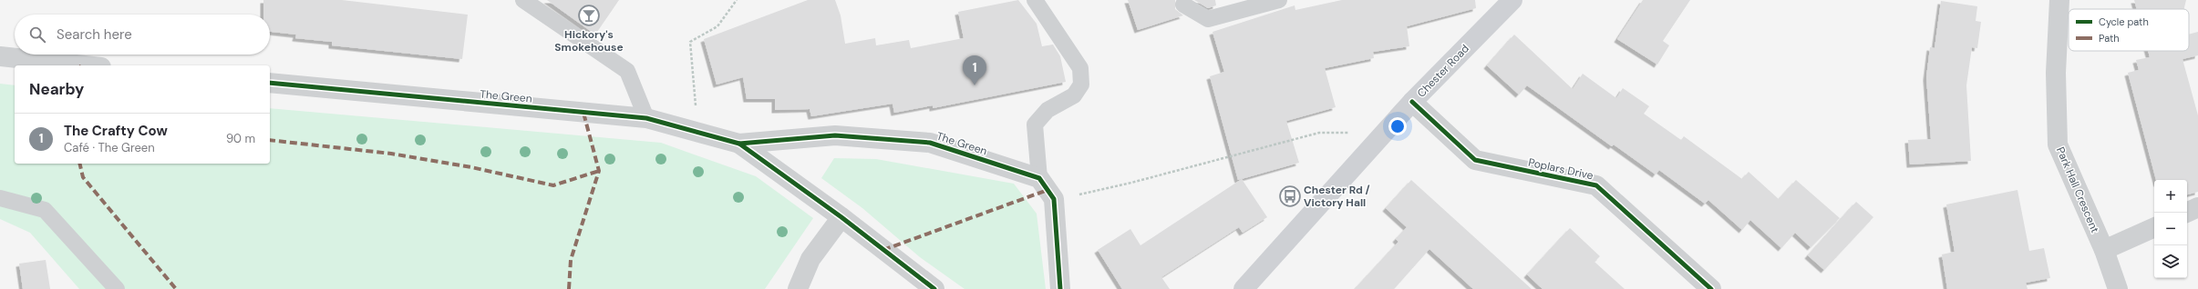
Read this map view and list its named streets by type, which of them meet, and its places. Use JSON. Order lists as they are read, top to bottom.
{
  "streets": {
    "main road": ["Chester Road"],
    "street": ["The Green", "Poplars Drive", "Park Hall Crescent"]
  },
  "crossings": [
    ["Chester Road", "Poplars Drive"]
  ],
  "places": {
    "bar": ["Hickory's Smokehouse"],
    "bus stop": ["Chester Rd / Victory Hall"]
  },
  "legend": ["Cycle path", "Path"],
  "page": {
    "search": "Search here",
    "pins": "1",
    "heading": "Nearby",
    "list": [
      {
        "mark": "1",
        "name": "The Crafty Cow",
        "note": "Café · The Green",
        "value": "90 m"
      }
    ],
    "map_buttons": ["+", "−"]
  }
}
